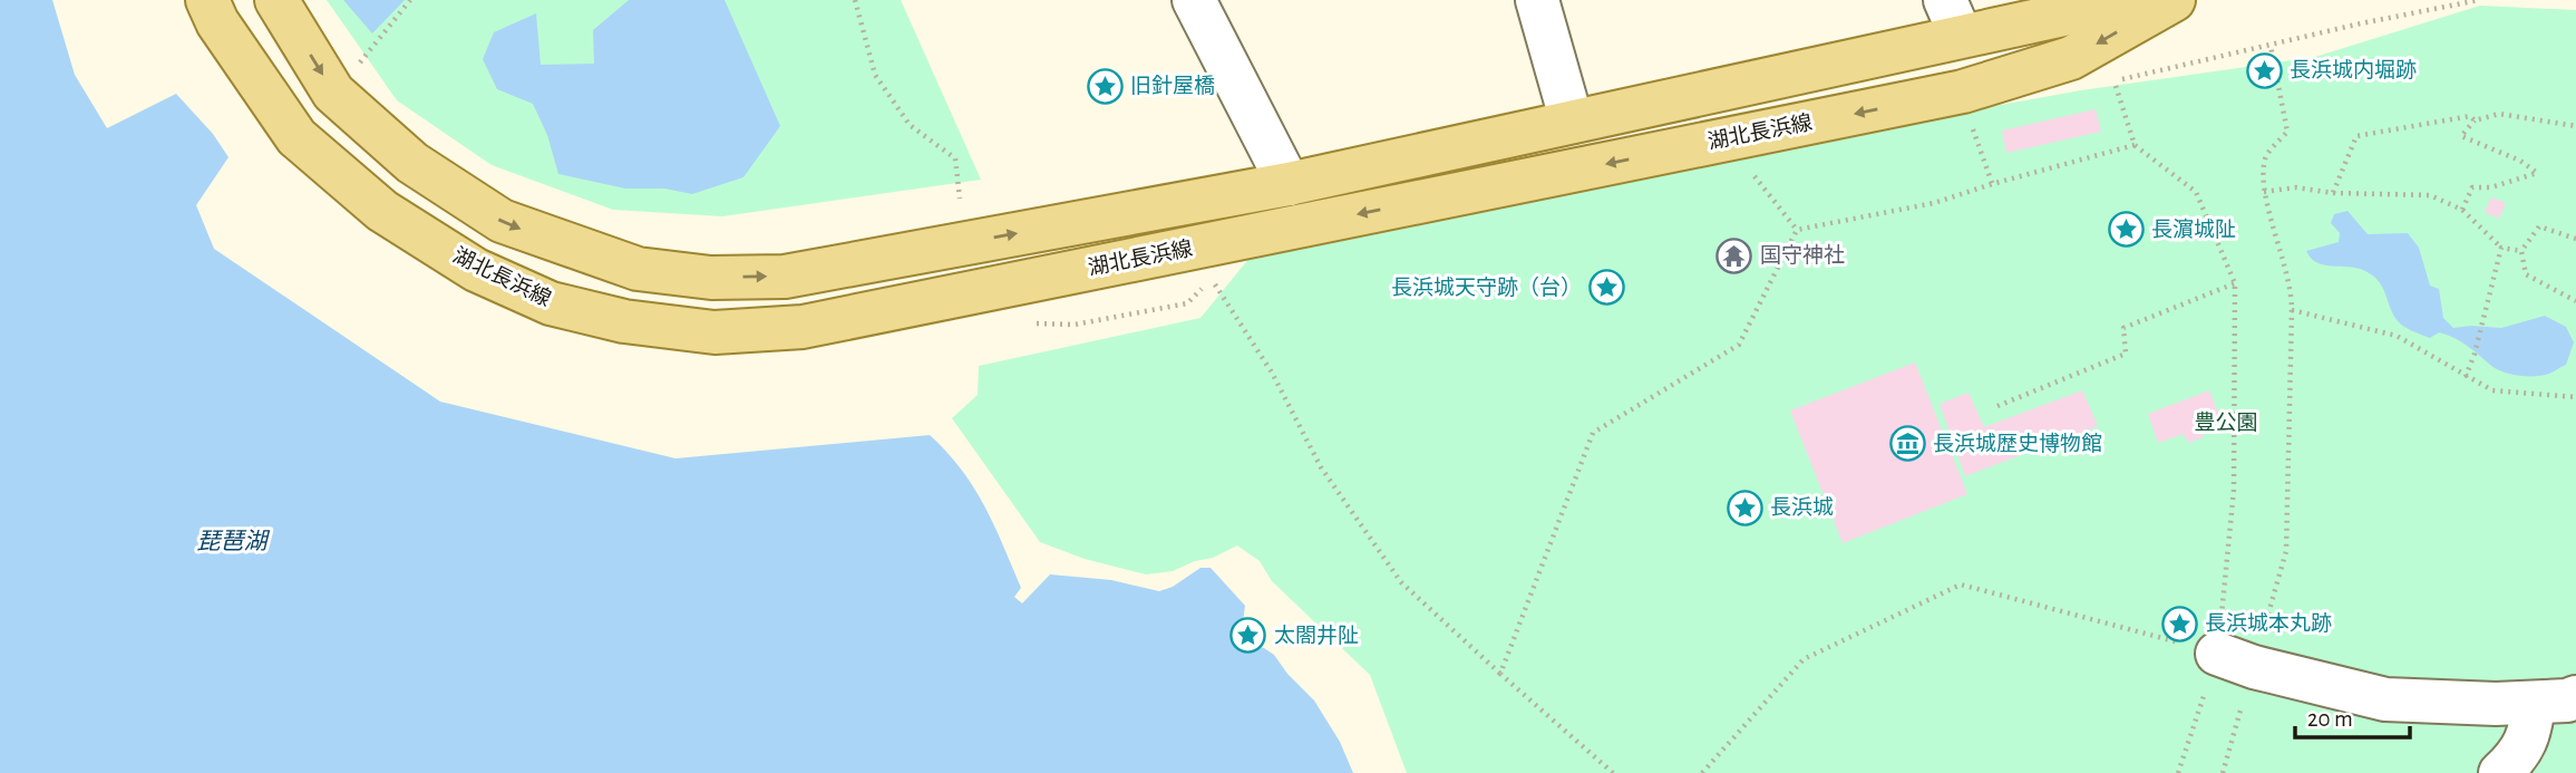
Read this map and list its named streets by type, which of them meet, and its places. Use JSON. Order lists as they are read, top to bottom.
{
  "streets": {
    "main road": ["湖北長浜線"]
  },
  "water": ["琵琶湖"],
  "parks": ["豊公園"],
  "places": {
    "place": [
      "長浜城内堀跡",
      "旧針屋橋",
      "長濵城阯",
      "長浜城天守跡（台）",
      "長浜城",
      "長浜城本丸跡",
      "太閤井阯"
    ],
    "temple": ["国守神社"],
    "museum": ["長浜城歴史博物館"]
  },
  "scale_bar": "20 m"
}
